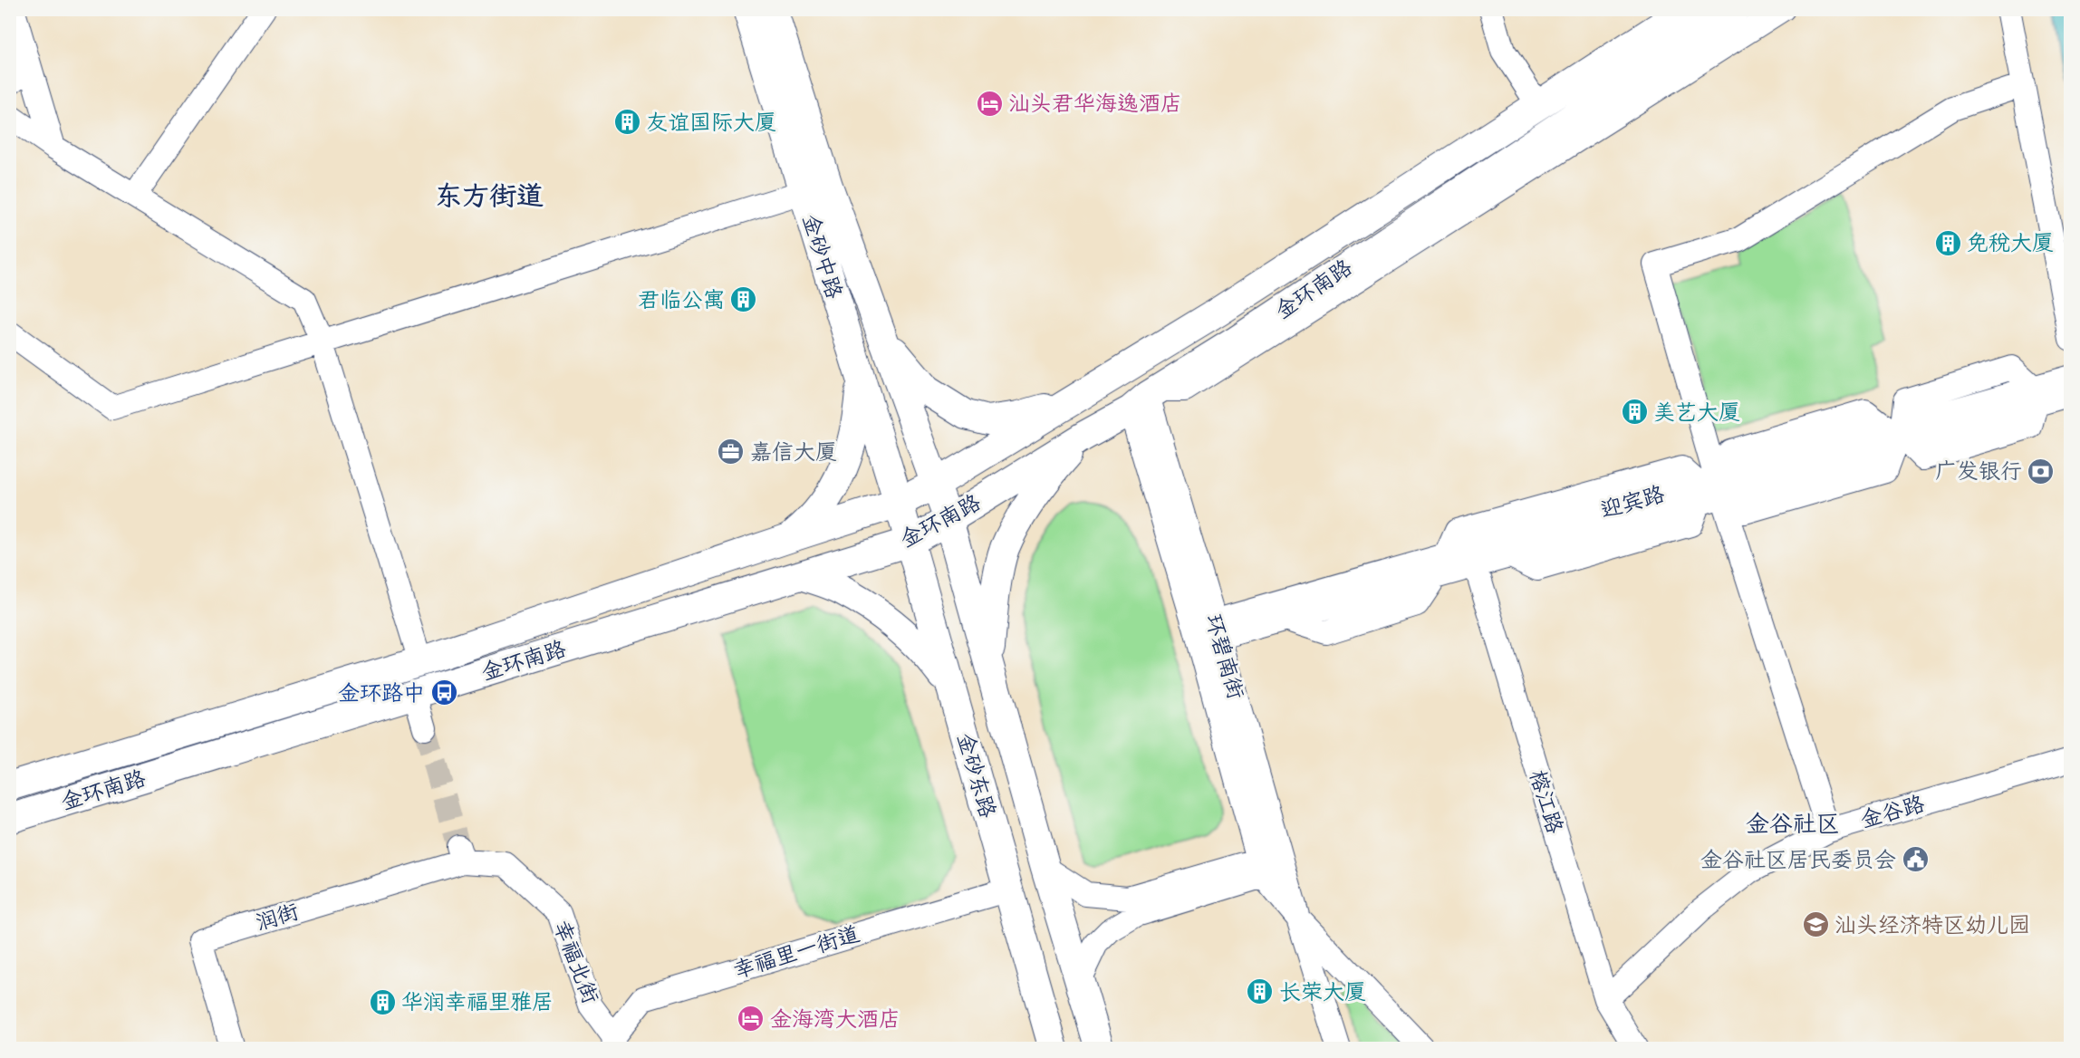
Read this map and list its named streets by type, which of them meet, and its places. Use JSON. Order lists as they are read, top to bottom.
{
  "streets": {
    "main road": ["金砂中路", "金环南路", "金砂东路"],
    "street": [
      "迎宾路",
      "环碧南街",
      "榕江路",
      "金谷路",
      "润街",
      "幸福里一街道",
      "幸福北街"
    ]
  },
  "crossings": [
    ["金砂中路", "金环南路"],
    ["金砂中路", "金砂东路"],
    ["金环南路", "环碧南街"],
    ["金环南路", "金砂东路"],
    ["迎宾路", "环碧南街"],
    ["迎宾路", "榕江路"],
    ["金砂东路", "幸福里一街道"],
    ["榕江路", "金谷路"],
    ["润街", "幸福北街"],
    ["幸福里一街道", "幸福北街"]
  ],
  "districts": ["东方街道", "金谷社区"],
  "places": {
    "hotel": ["汕头君华海逸酒店", "金海湾大酒店"],
    "building": [
      "友谊国际大厦",
      "免税大厦",
      "君临公寓",
      "美艺大厦",
      "长荣大厦",
      "华润幸福里雅居"
    ],
    "office": ["嘉信大厦"],
    "bank": ["广发银行"],
    "bus stop": ["金环路中"],
    "public building": ["金谷社区居民委员会"],
    "school or university": ["汕头经济特区幼儿园"]
  }
}
